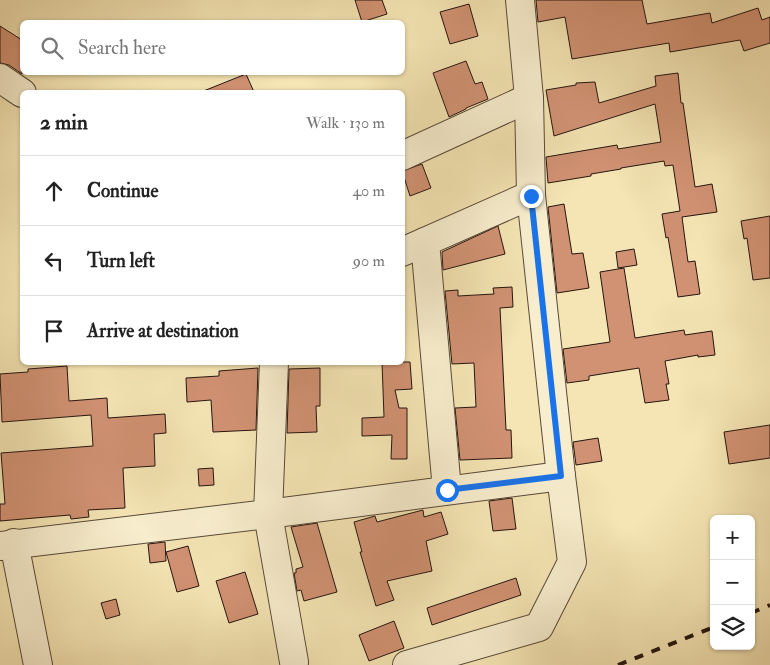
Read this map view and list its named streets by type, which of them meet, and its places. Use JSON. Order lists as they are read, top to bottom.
{
  "page": {
    "search": "Search here",
    "heading": ["2 min", "Walk · 130 m"],
    "list": [
      ["Continue", "40 m"],
      ["Turn left", "90 m"],
      "Arrive at destination"
    ],
    "map_buttons": ["+", "−"]
  }
}
